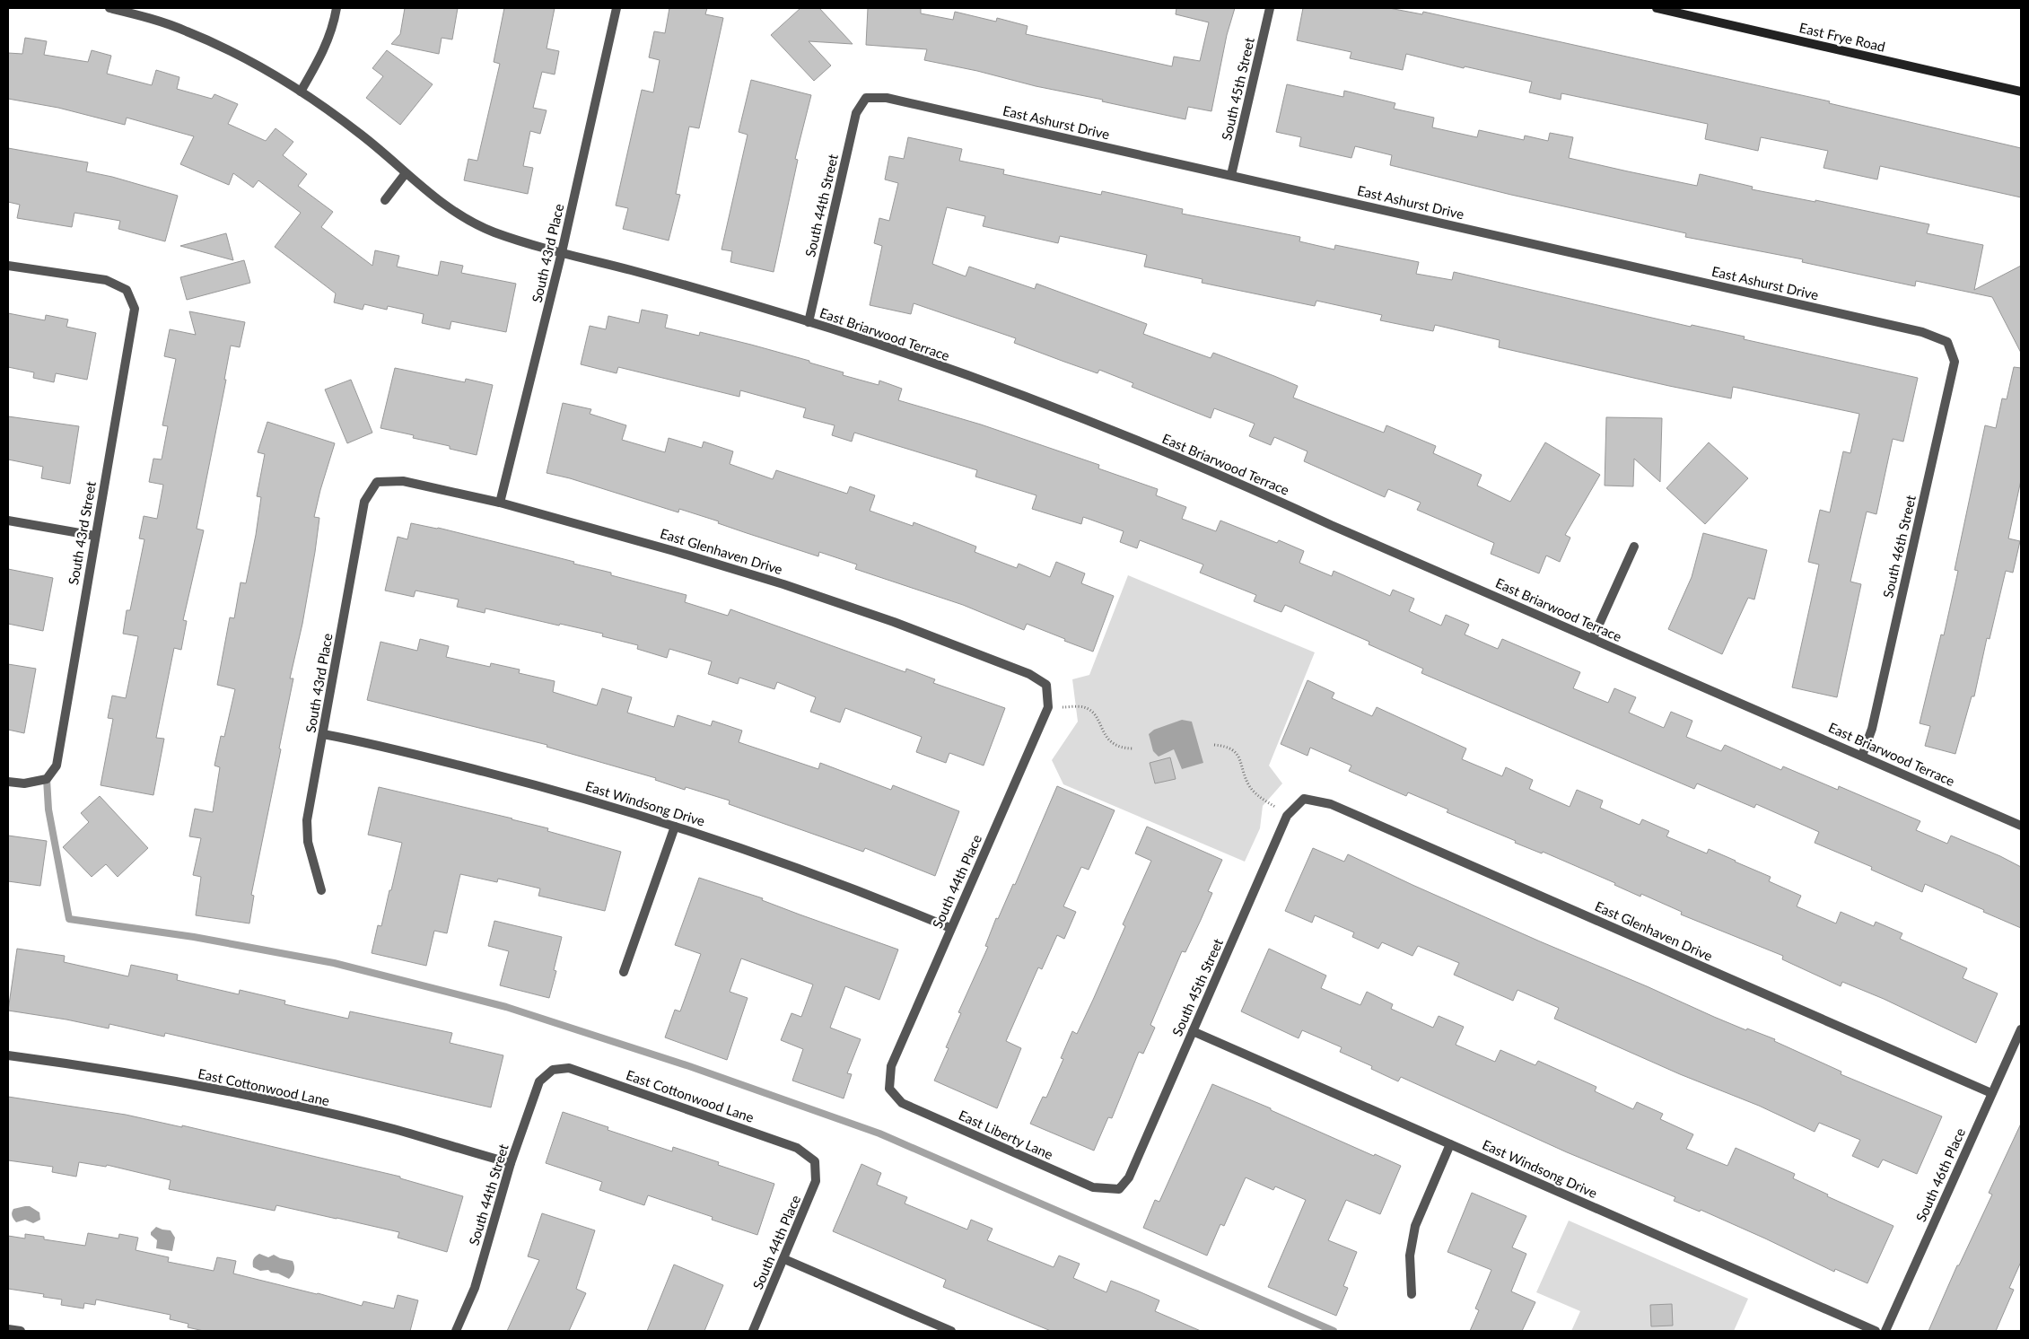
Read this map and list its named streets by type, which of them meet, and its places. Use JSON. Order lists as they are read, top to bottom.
{
  "streets": {
    "street": [
      "East Frye Road",
      "South 45th Street",
      "East Ashurst Drive",
      "South 44th Street",
      "South 43rd Place",
      "East Briarwood Terrace",
      "South 43rd Street",
      "South 46th Street",
      "East Glenhaven Drive",
      "East Windsong Drive",
      "South 44th Place",
      "East Cottonwood Lane",
      "East Liberty Lane",
      "South 46th Place"
    ]
  },
  "crossings": [
    ["South 45th Street", "East Ashurst Drive"],
    ["South 45th Street", "East Glenhaven Drive"],
    ["South 45th Street", "East Windsong Drive"],
    ["South 45th Street", "East Liberty Lane"],
    ["East Ashurst Drive", "South 44th Street"],
    ["East Ashurst Drive", "South 46th Street"],
    ["South 44th Street", "East Briarwood Terrace"],
    ["South 44th Street", "East Cottonwood Lane"],
    ["South 43rd Place", "East Briarwood Terrace"],
    ["South 43rd Place", "East Glenhaven Drive"],
    ["South 43rd Place", "East Windsong Drive"],
    ["East Briarwood Terrace", "South 46th Street"],
    ["East Glenhaven Drive", "South 44th Place"],
    ["East Glenhaven Drive", "South 46th Place"],
    ["East Windsong Drive", "South 44th Place"],
    ["South 44th Place", "East Cottonwood Lane"],
    ["South 44th Place", "East Liberty Lane"]
  ]
}
